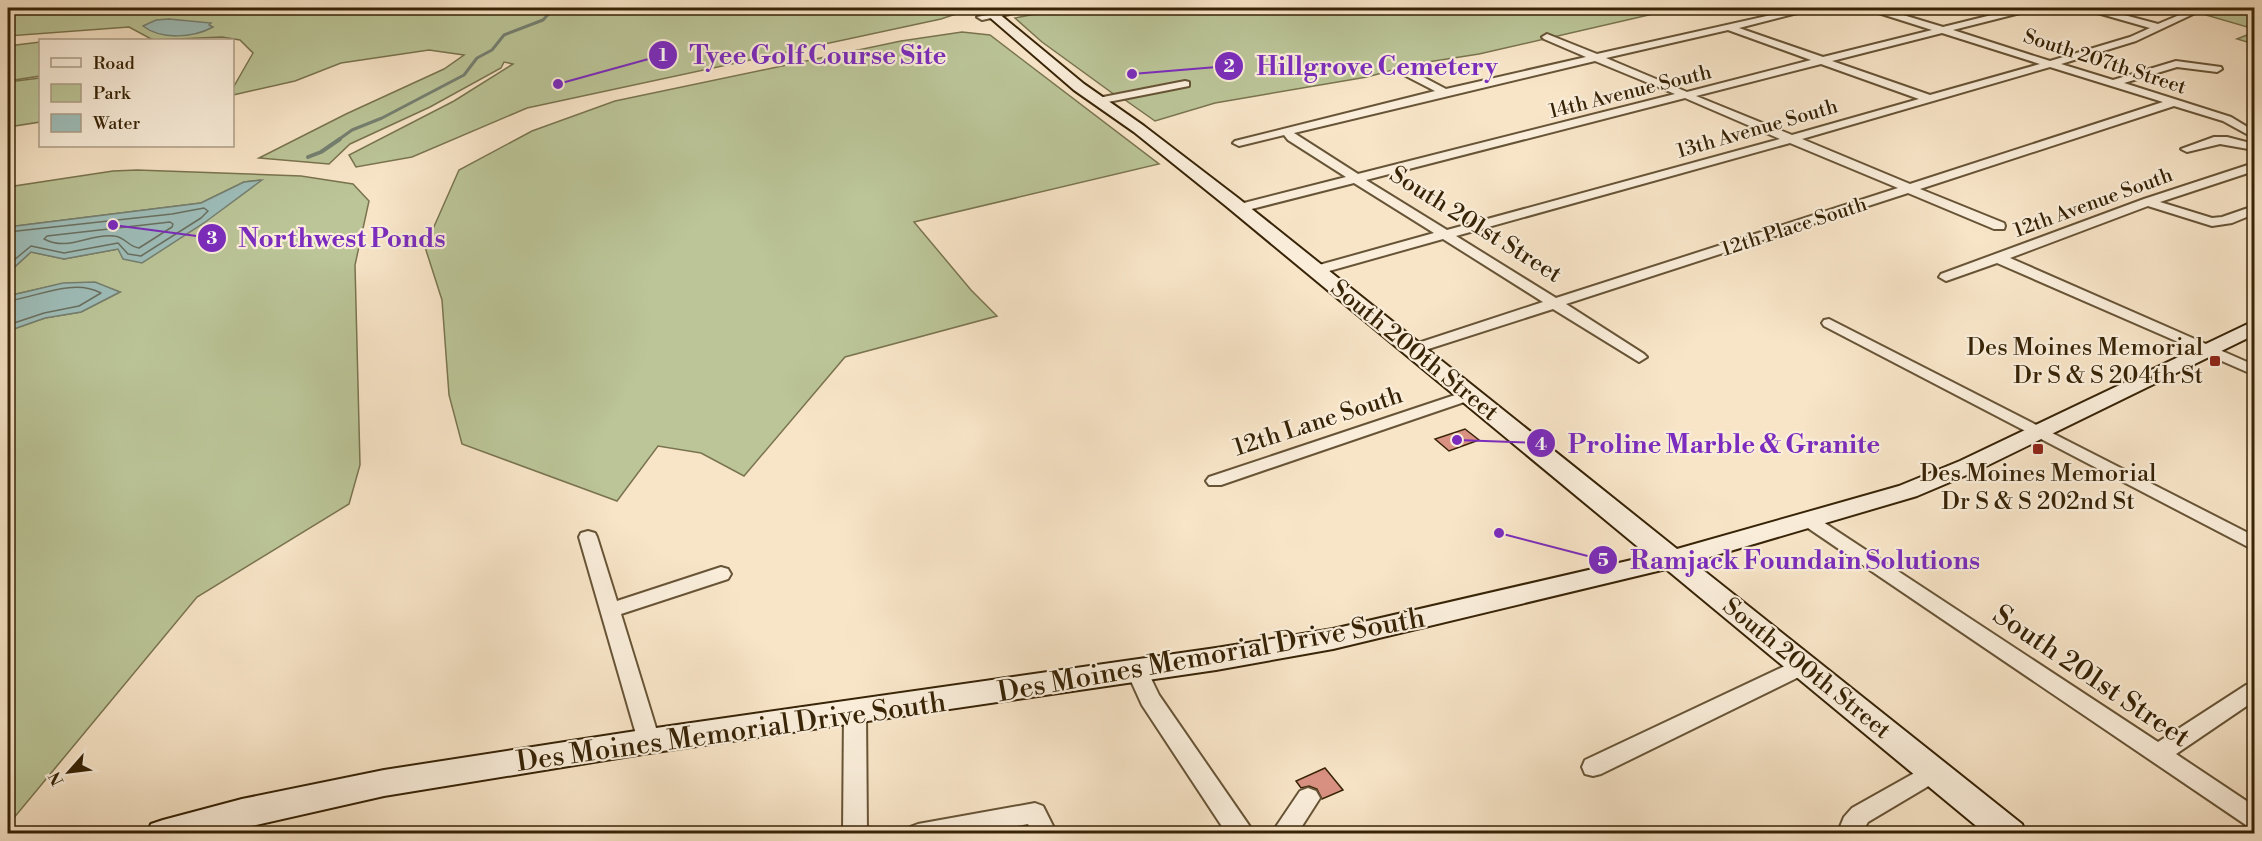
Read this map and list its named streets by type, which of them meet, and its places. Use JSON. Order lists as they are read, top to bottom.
{
  "streets": {
    "main road": ["South 200th Street", "Des Moines Memorial Drive South"],
    "street": [
      "South 207th Street",
      "14th Avenue South",
      "13th Avenue South",
      "12th Avenue South",
      "South 201st Street",
      "12th Place South",
      "12th Lane South"
    ]
  },
  "crossings": [
    ["South 207th Street", "14th Avenue South"],
    ["South 207th Street", "13th Avenue South"],
    ["South 207th Street", "12th Place South"],
    ["14th Avenue South", "South 201st Street"],
    ["14th Avenue South", "South 200th Street"],
    ["13th Avenue South", "South 201st Street"],
    ["13th Avenue South", "South 200th Street"],
    ["South 201st Street", "12th Place South"],
    ["South 201st Street", "Des Moines Memorial Drive South"],
    ["12th Place South", "South 200th Street"],
    ["South 200th Street", "12th Lane South"],
    ["South 200th Street", "Des Moines Memorial Drive South"]
  ],
  "places": {
    "other": [
      "Hillgrove Cemetery",
      "Tyee Golf Course Site",
      "Northwest Ponds",
      "Proline Marble & Granite",
      "Ramjack Foundain Solutions"
    ],
    "transit": ["Des Moines Memorial Dr S & S 204th St", "Des Moines Memorial Dr S & S 202nd St"]
  },
  "legend": ["Road", "Park", "Water"],
  "north": "bottom left"
}
